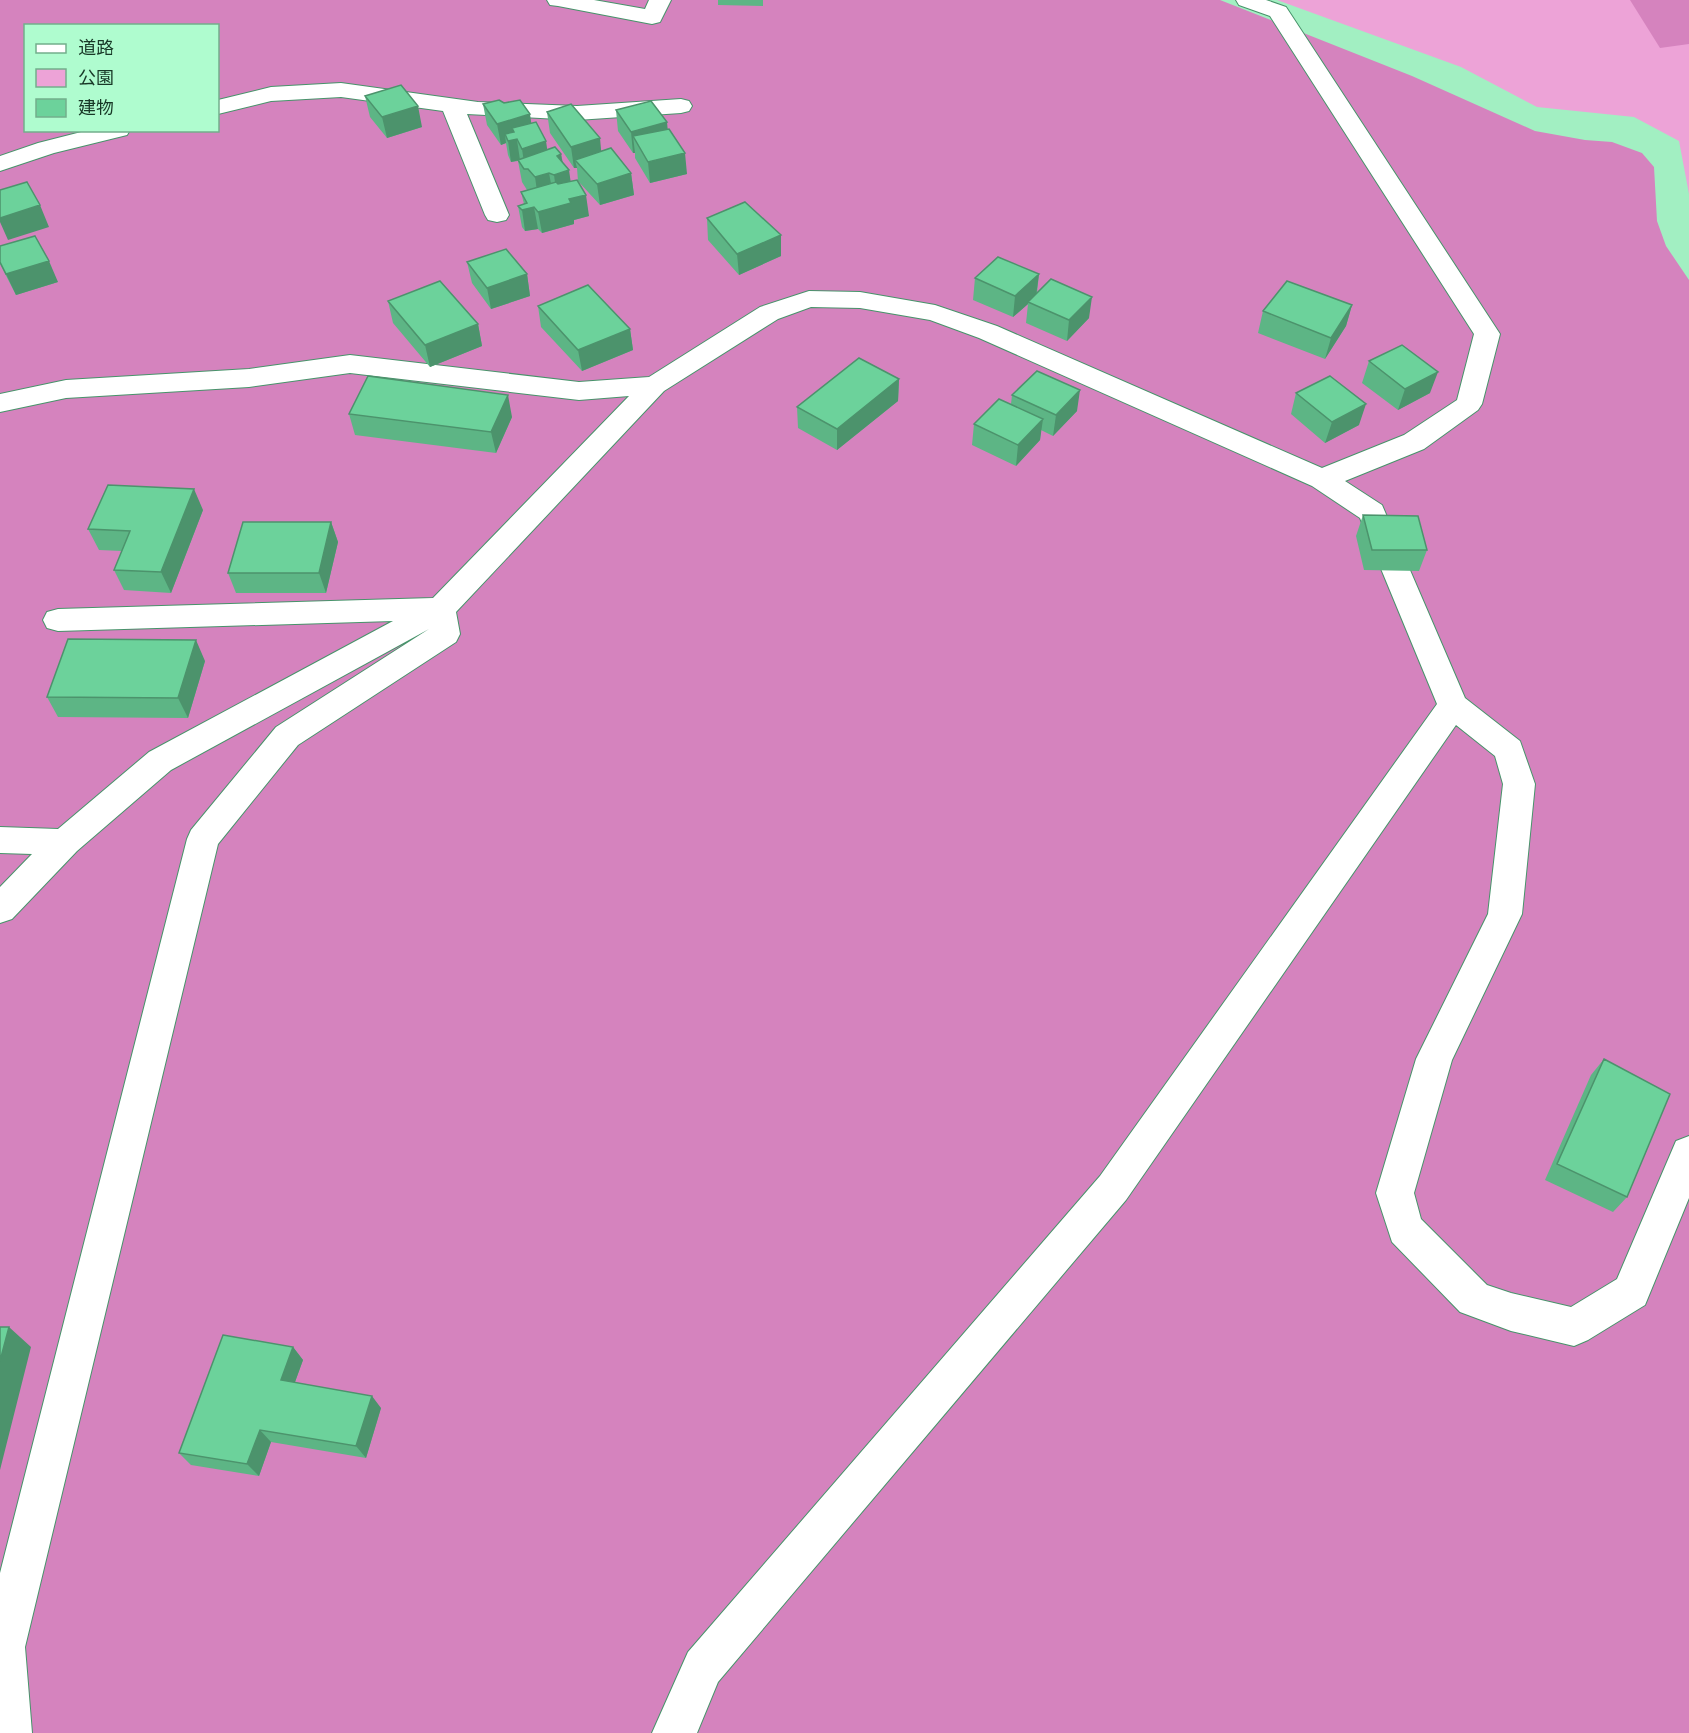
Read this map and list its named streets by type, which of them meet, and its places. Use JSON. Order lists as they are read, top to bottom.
{
  "legend": ["道路", "公園", "建物"]
}
